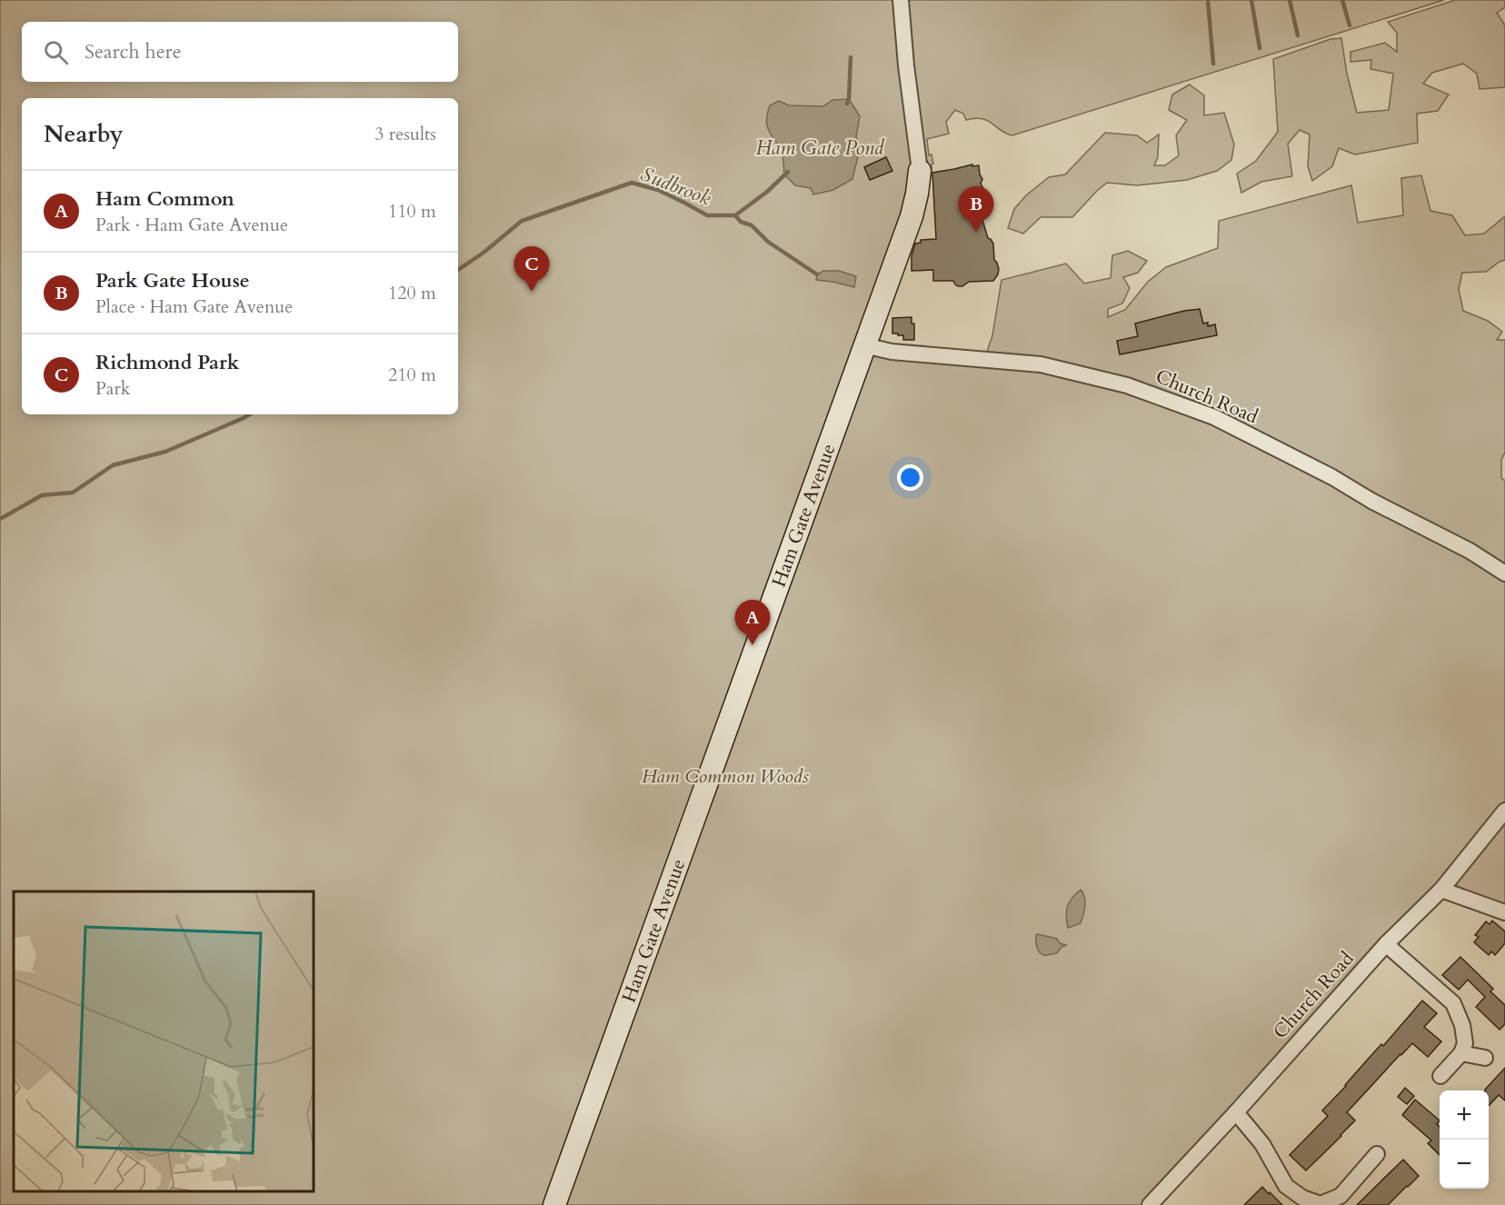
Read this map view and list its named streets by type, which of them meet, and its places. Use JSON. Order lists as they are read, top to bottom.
{
  "streets": {
    "main road": ["Ham Gate Avenue"],
    "street": ["Church Road"]
  },
  "crossings": [
    ["Church Road", "Ham Gate Avenue"]
  ],
  "water": ["Ham Gate Pond", "Sudbrook"],
  "parks": ["Ham Common Woods"],
  "page": {
    "search": "Search here",
    "heading": ["Nearby", "3 results"],
    "list": [
      {
        "mark": "A",
        "name": "Ham Common",
        "note": "Park · Ham Gate Avenue",
        "value": "110 m"
      },
      {
        "mark": "B",
        "name": "Park Gate House",
        "note": "Place · Ham Gate Avenue",
        "value": "120 m"
      },
      {
        "mark": "C",
        "name": "Richmond Park",
        "note": "Park",
        "value": "210 m"
      }
    ],
    "pins": ["B", "C", "A"],
    "map_buttons": ["+", "−"]
  }
}
